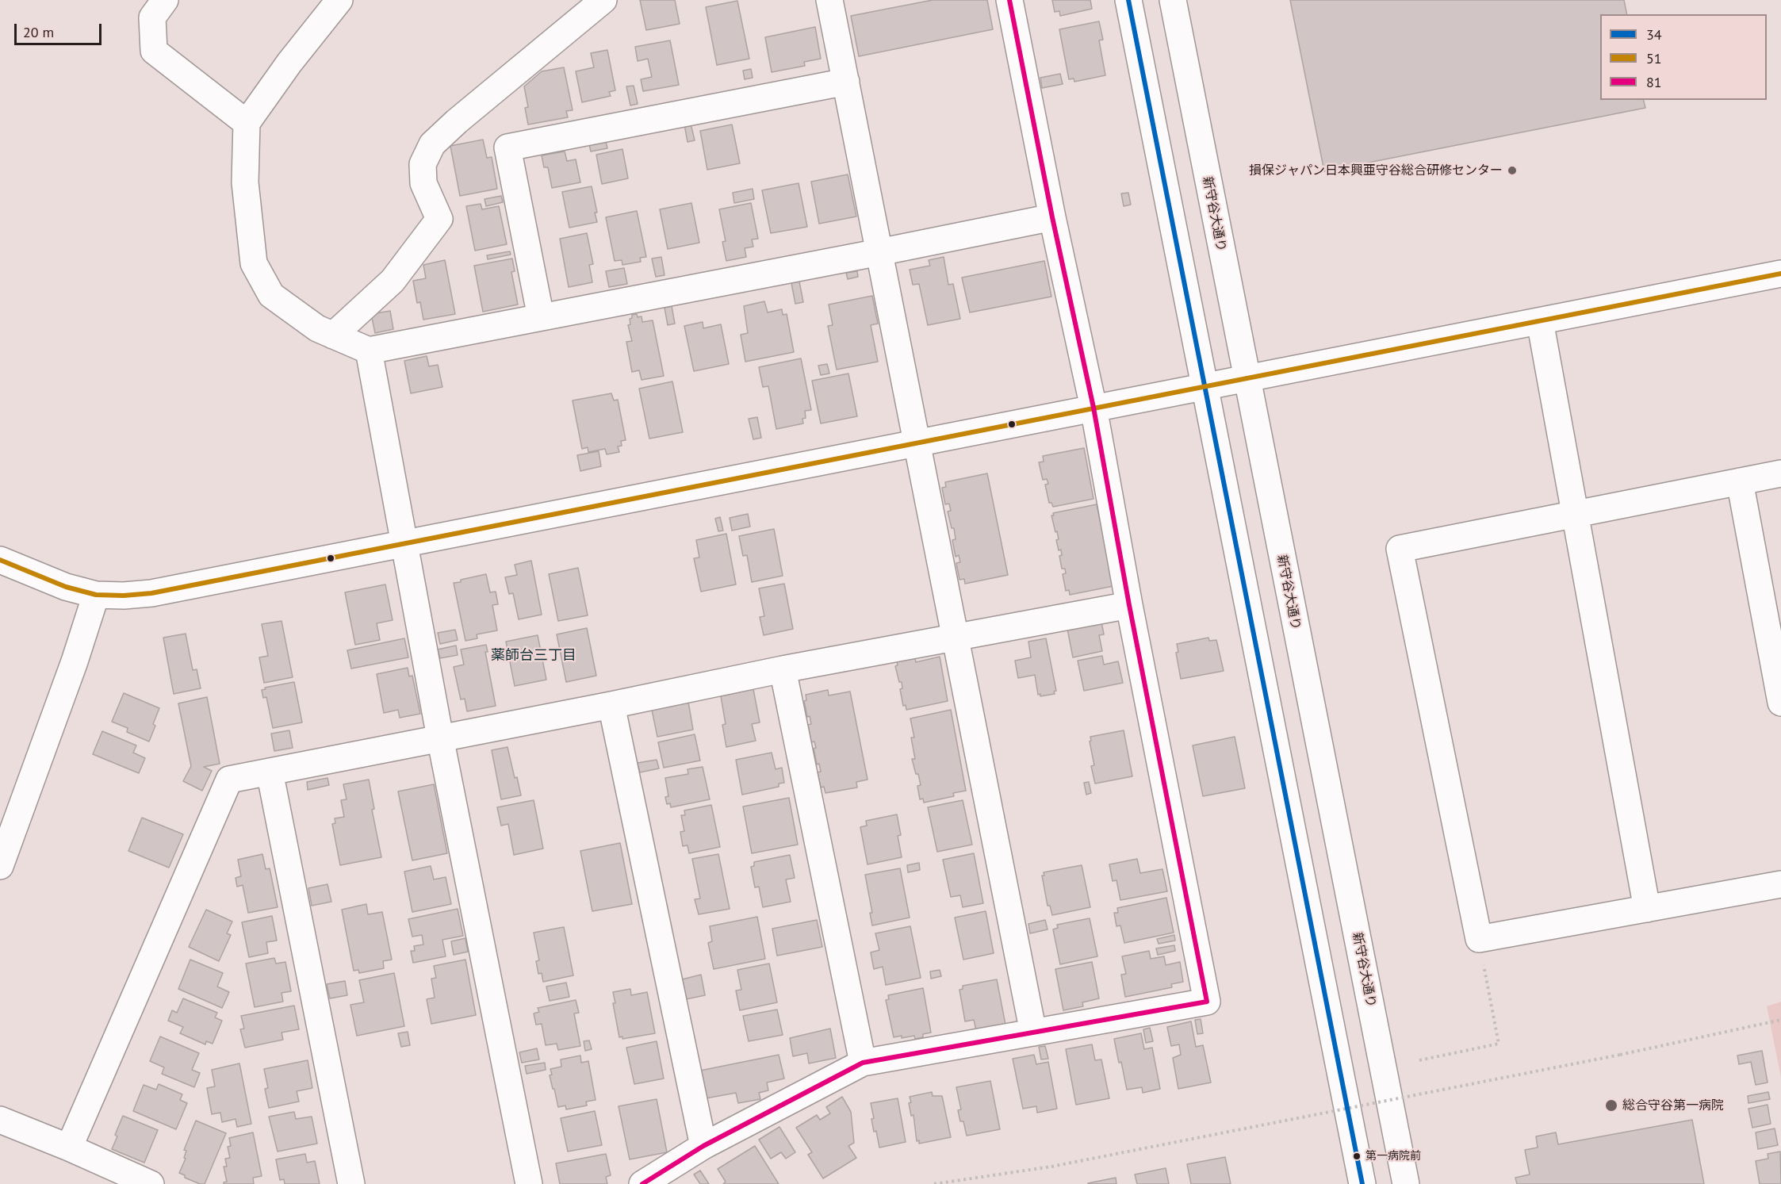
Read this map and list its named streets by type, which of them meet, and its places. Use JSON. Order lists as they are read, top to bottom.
{
  "streets": {
    "street": ["新守谷大通り"]
  },
  "districts": ["薬師台三丁目"],
  "places": ["損保ジャパン日本興亜守谷総合研修センター", "総合守谷第一病院", "第一病院前"],
  "lines": ["transit line 34", "transit line 81", "transit line 51"],
  "legend": ["34", "51", "81"],
  "scale_bar": "20 m"
}
